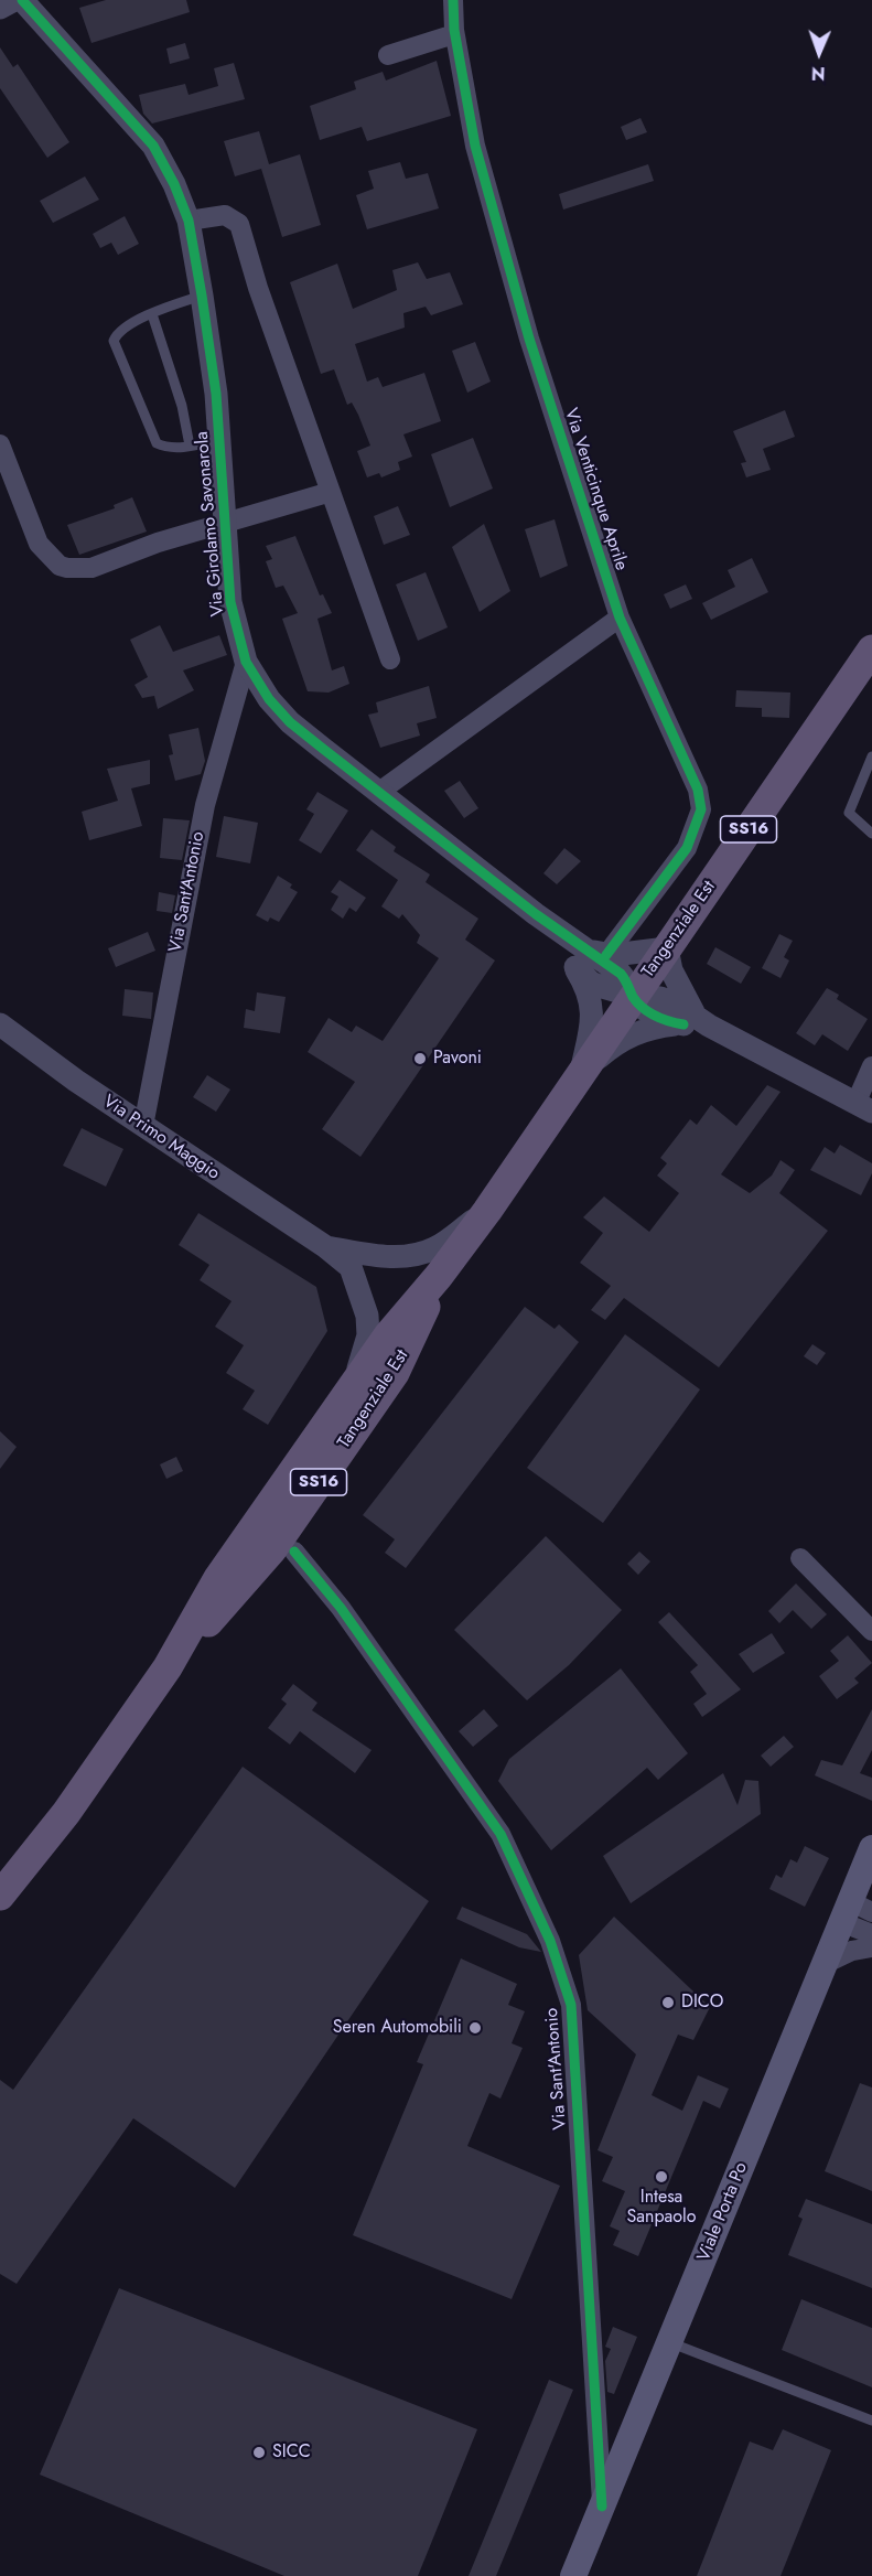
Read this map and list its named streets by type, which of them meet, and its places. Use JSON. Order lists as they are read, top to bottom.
{
  "streets": {
    "main road": ["SS16", "Tangenziale Est", "Viale Porta Po"],
    "street": [
      "Via Venticinque Aprile",
      "Via Girolamo Savonarola",
      "Via Sant'Antonio",
      "Via Primo Maggio"
    ]
  },
  "crossings": [
    ["Via Venticinque Aprile", "Via Girolamo Savonarola"],
    ["Via Girolamo Savonarola", "Via Sant'Antonio"],
    ["Via Girolamo Savonarola", "Tangenziale Est"],
    ["Via Sant'Antonio", "Via Primo Maggio"],
    ["Via Sant'Antonio", "Viale Porta Po"],
    ["Tangenziale Est", "Via Primo Maggio"]
  ],
  "places": [
    "Pavoni",
    "DICO",
    "Seren Automobili",
    "Intesa Sanpaolo",
    "SICC"
  ],
  "north": "bottom"
}
